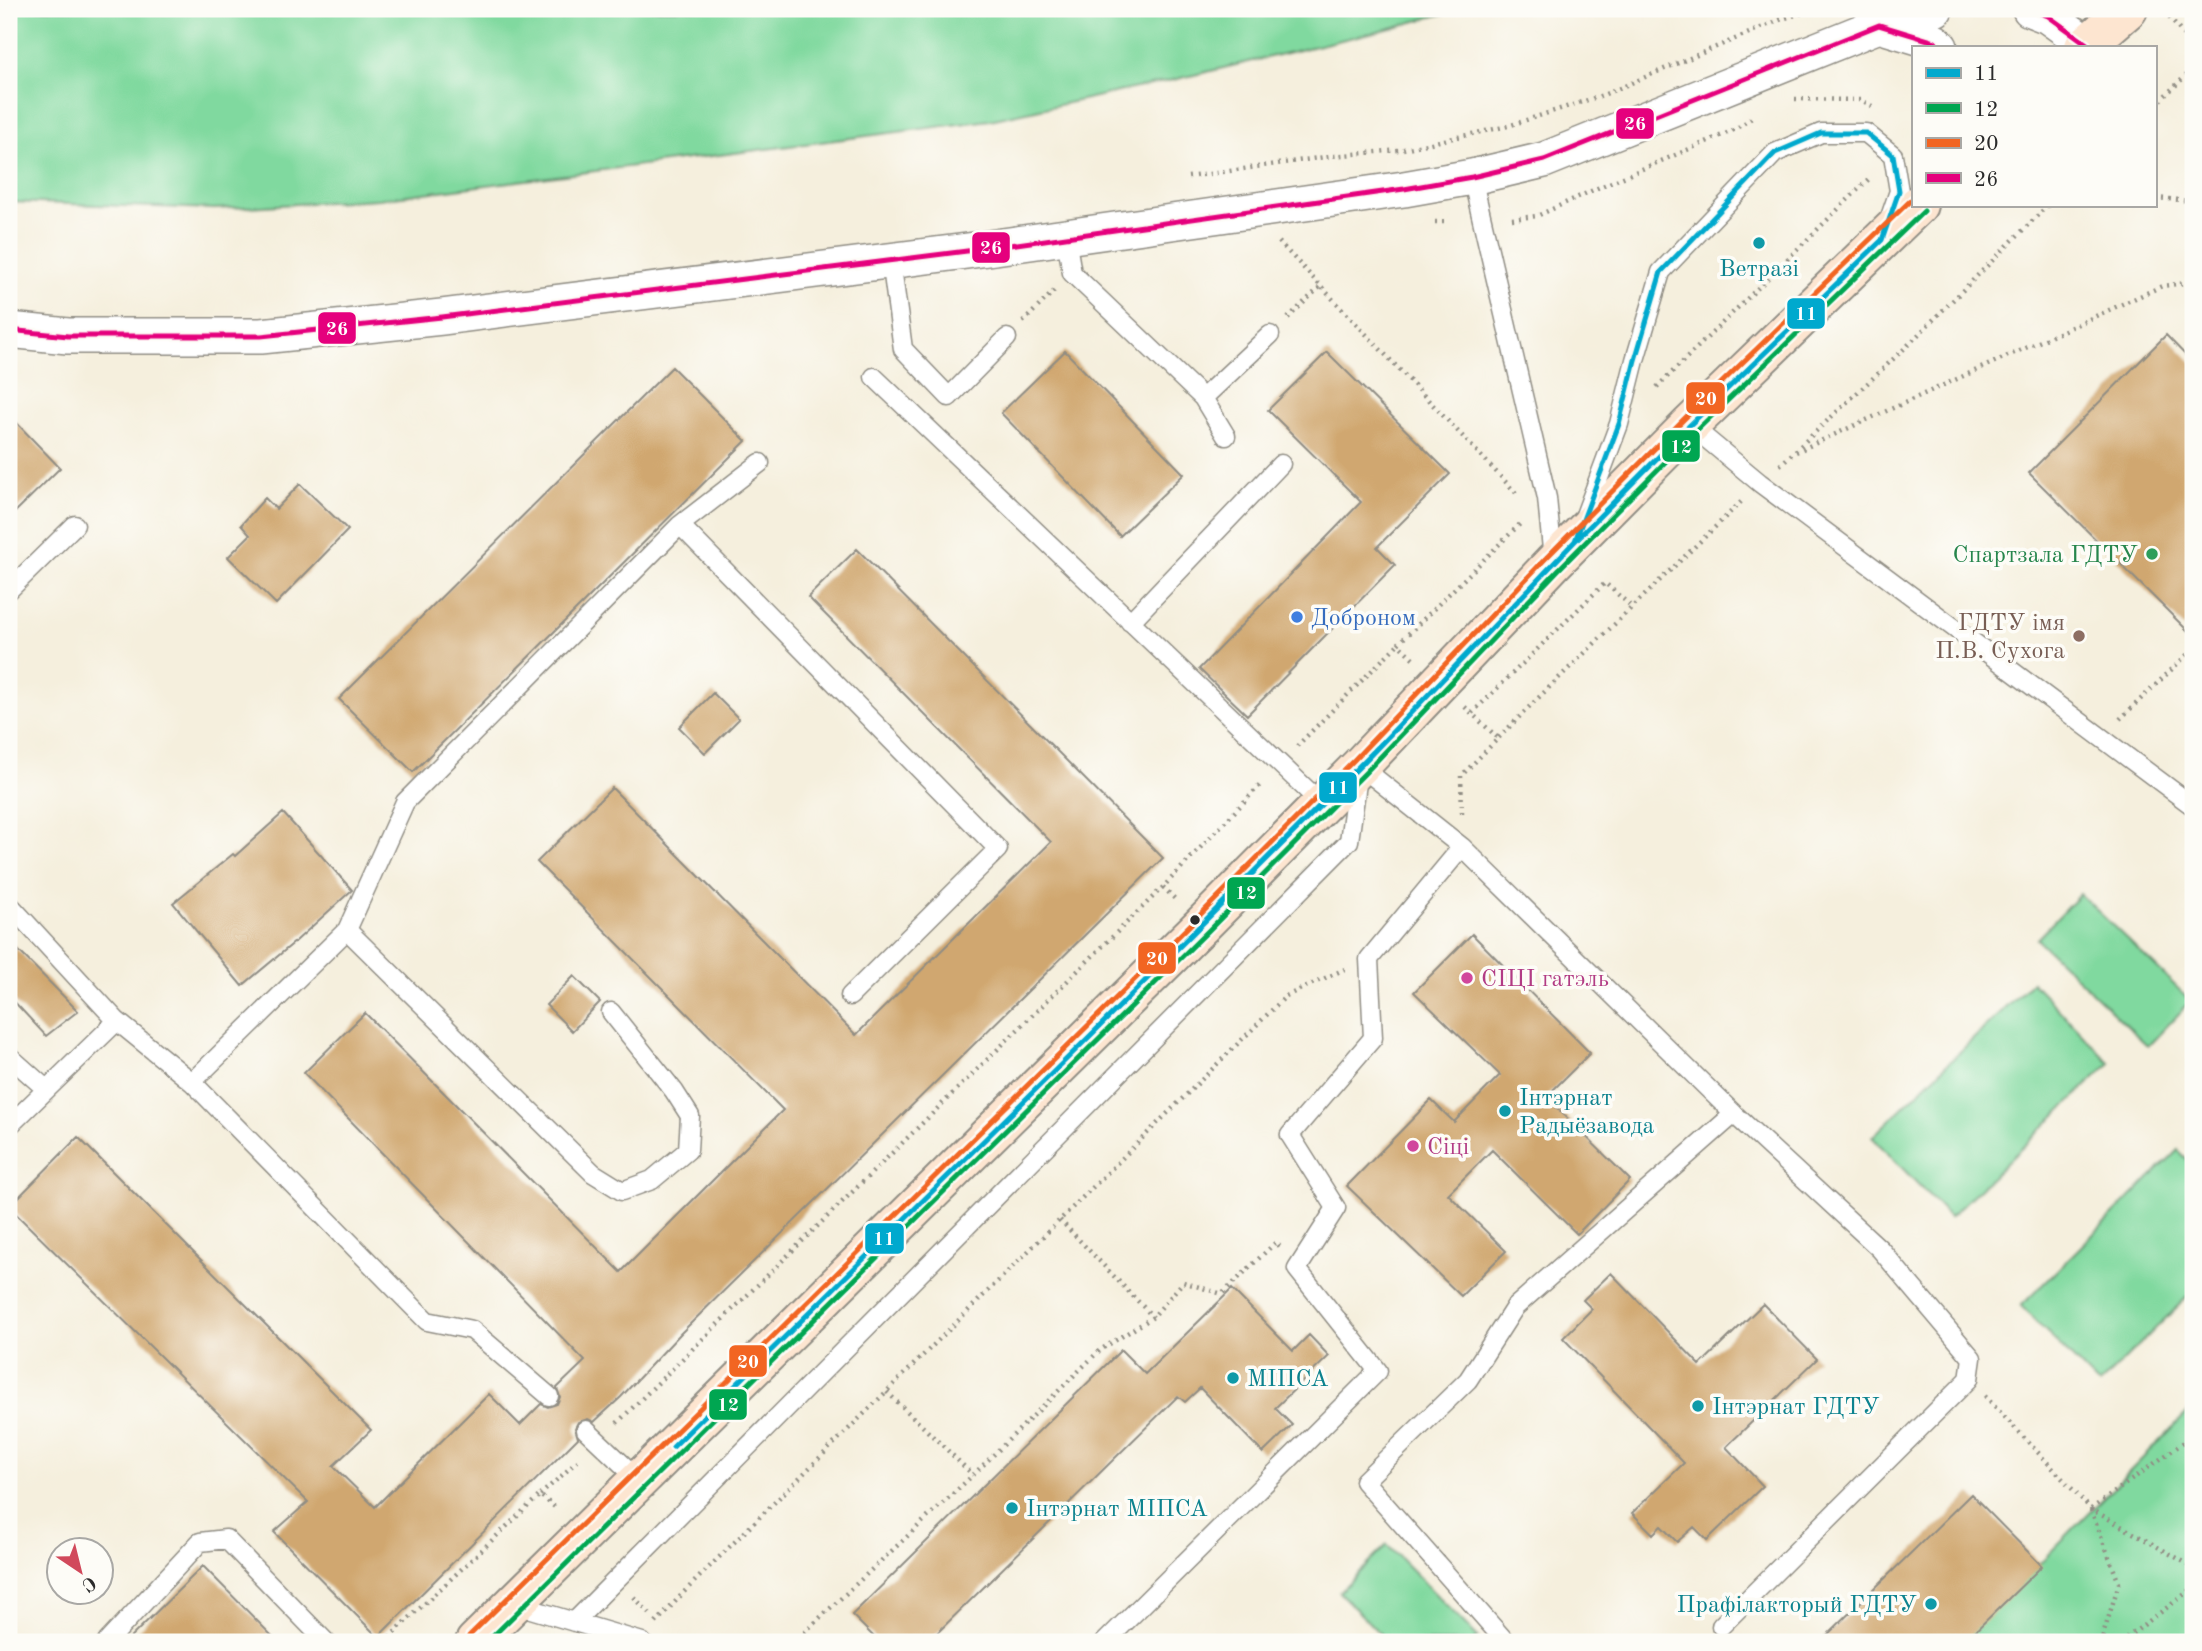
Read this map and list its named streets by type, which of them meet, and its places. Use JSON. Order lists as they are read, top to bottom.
{
  "places": [
    "Ветразі",
    "Спартзала ГДТУ",
    "Доброном",
    "ГДТУ імя П.В. Сухога",
    "СІЦІ гатэль",
    "Інтэрнат Радыёзавода",
    "Сіці",
    "МІПСА",
    "Інтэрнат ГДТУ",
    "Інтэрнат МІПСА",
    "Прафілакторый ГДТУ"
  ],
  "lines": [
    "transit line 26",
    "transit line 11",
    "transit line 20",
    "transit line 12"
  ],
  "legend": [
    "11",
    "12",
    "20",
    "26"
  ],
  "north": "bottom right"
}
